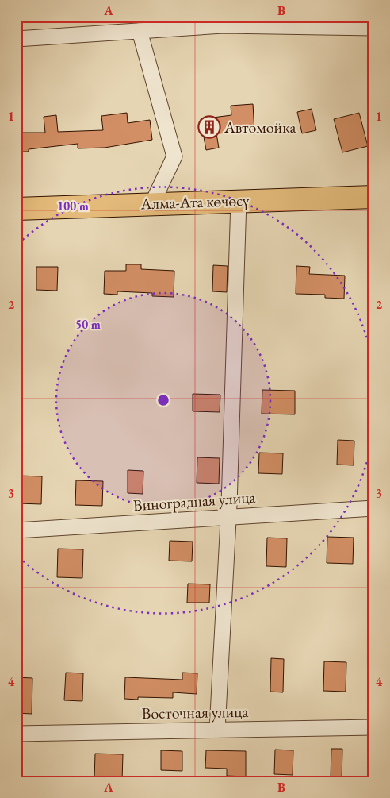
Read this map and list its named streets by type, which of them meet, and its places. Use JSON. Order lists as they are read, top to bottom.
{
  "streets": {
    "highway": ["Алма-Ата көчөсү"],
    "street": ["Виноградная улица", "Восточная улица"]
  },
  "places": {
    "building": ["Автомойка"]
  },
  "grid": {
    "columns": ["A", "B"],
    "rows": [
      "1",
      "2",
      "3",
      "4"
    ]
  },
  "rings": ["100 m", "50 m"]
}
